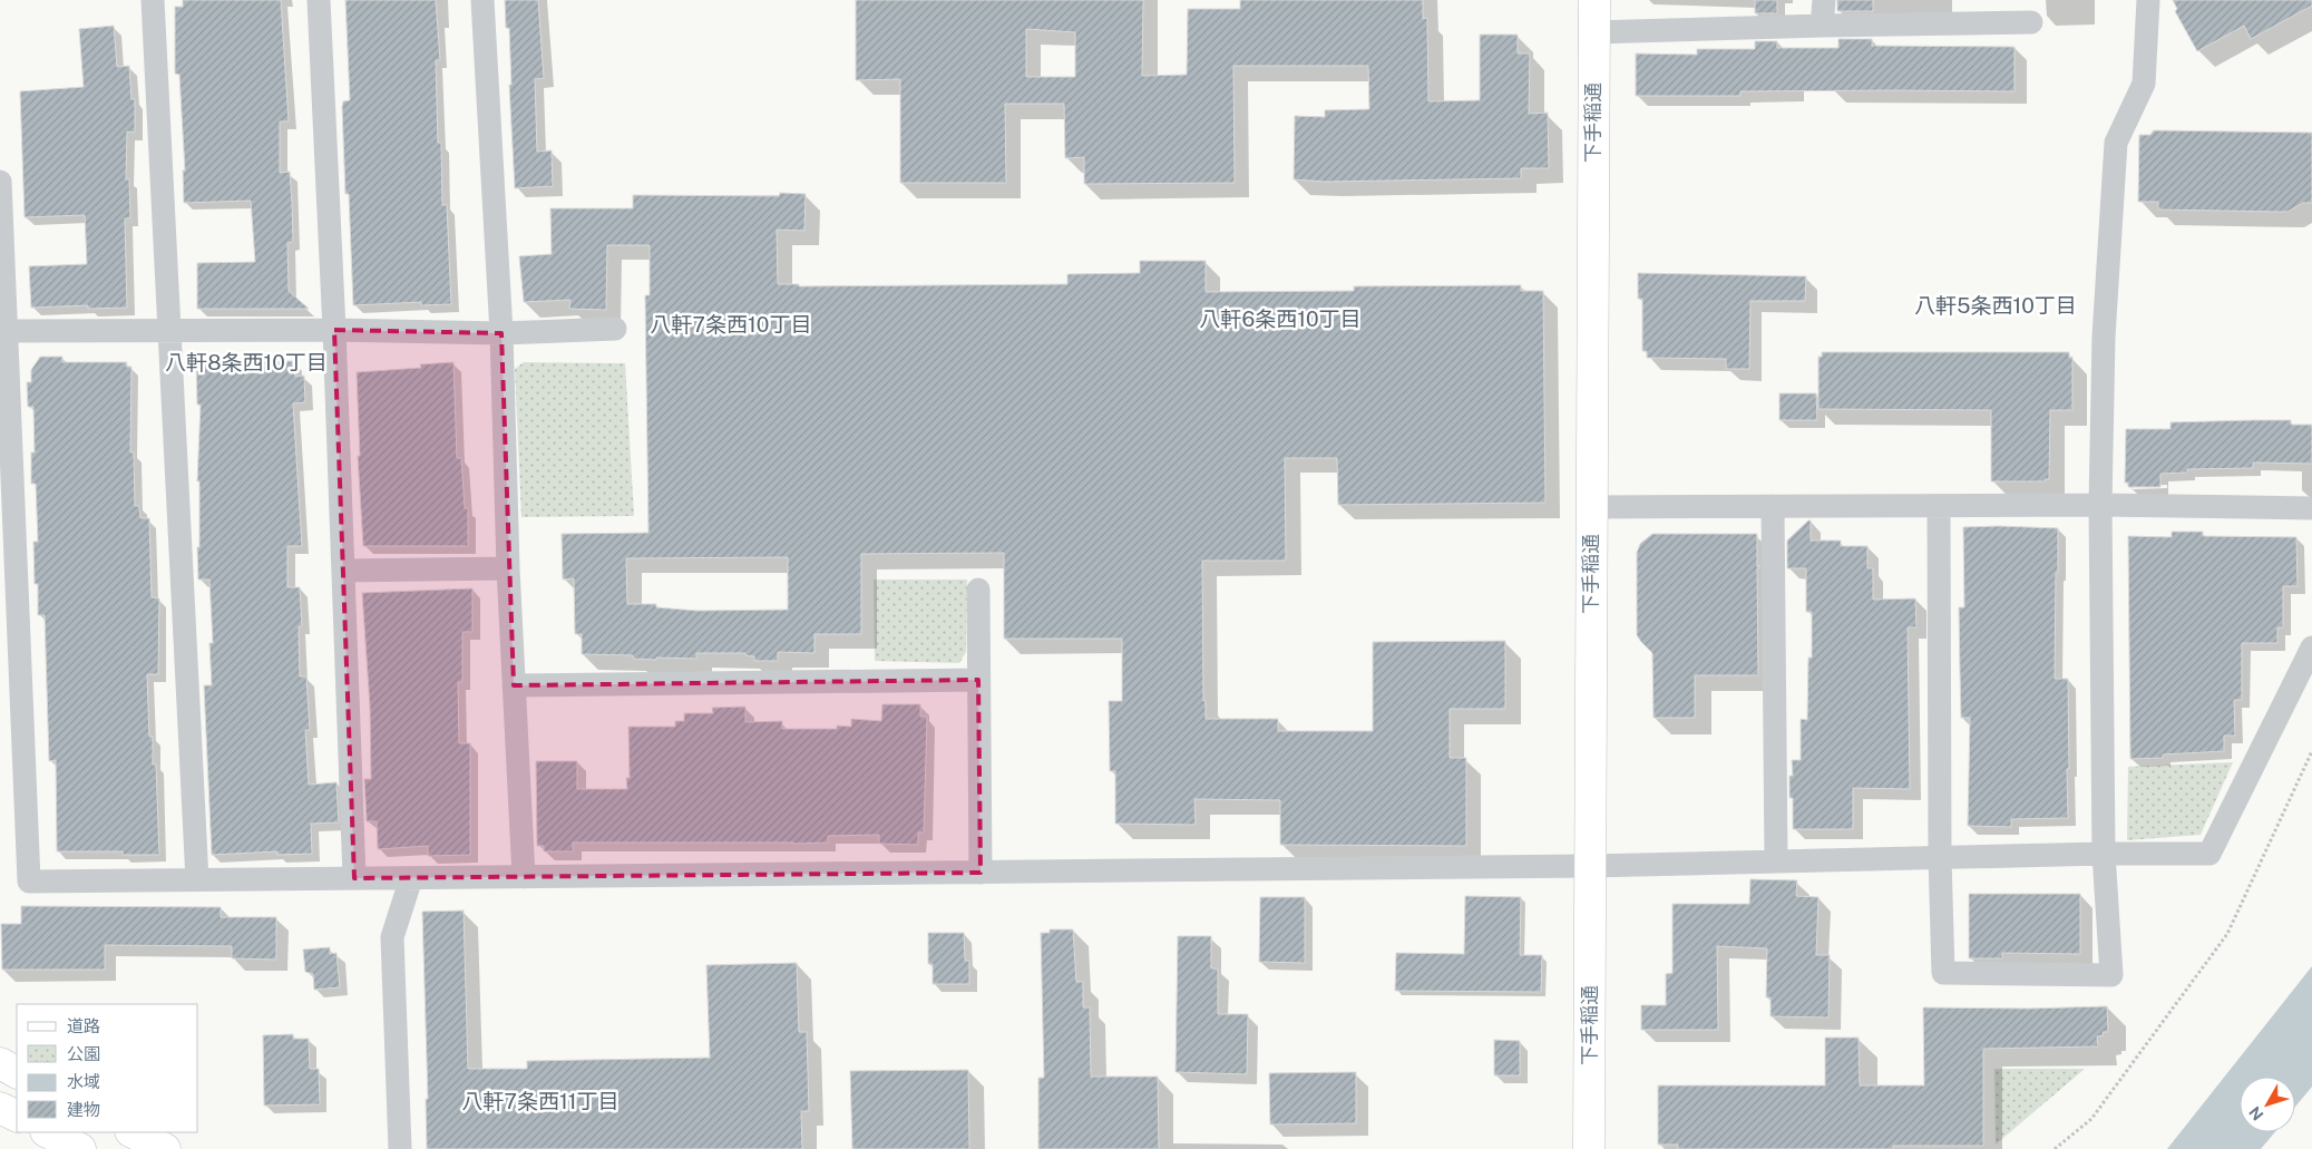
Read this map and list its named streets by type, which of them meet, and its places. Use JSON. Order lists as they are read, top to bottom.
{
  "streets": {
    "main road": ["下手稲通"]
  },
  "districts": [
    "八軒5条西10丁目",
    "八軒6条西10丁目",
    "八軒7条西10丁目",
    "八軒8条西10丁目",
    "八軒7条西11丁目"
  ],
  "legend": [
    "道路",
    "公園",
    "水域",
    "建物"
  ],
  "north": "bottom left"
}
